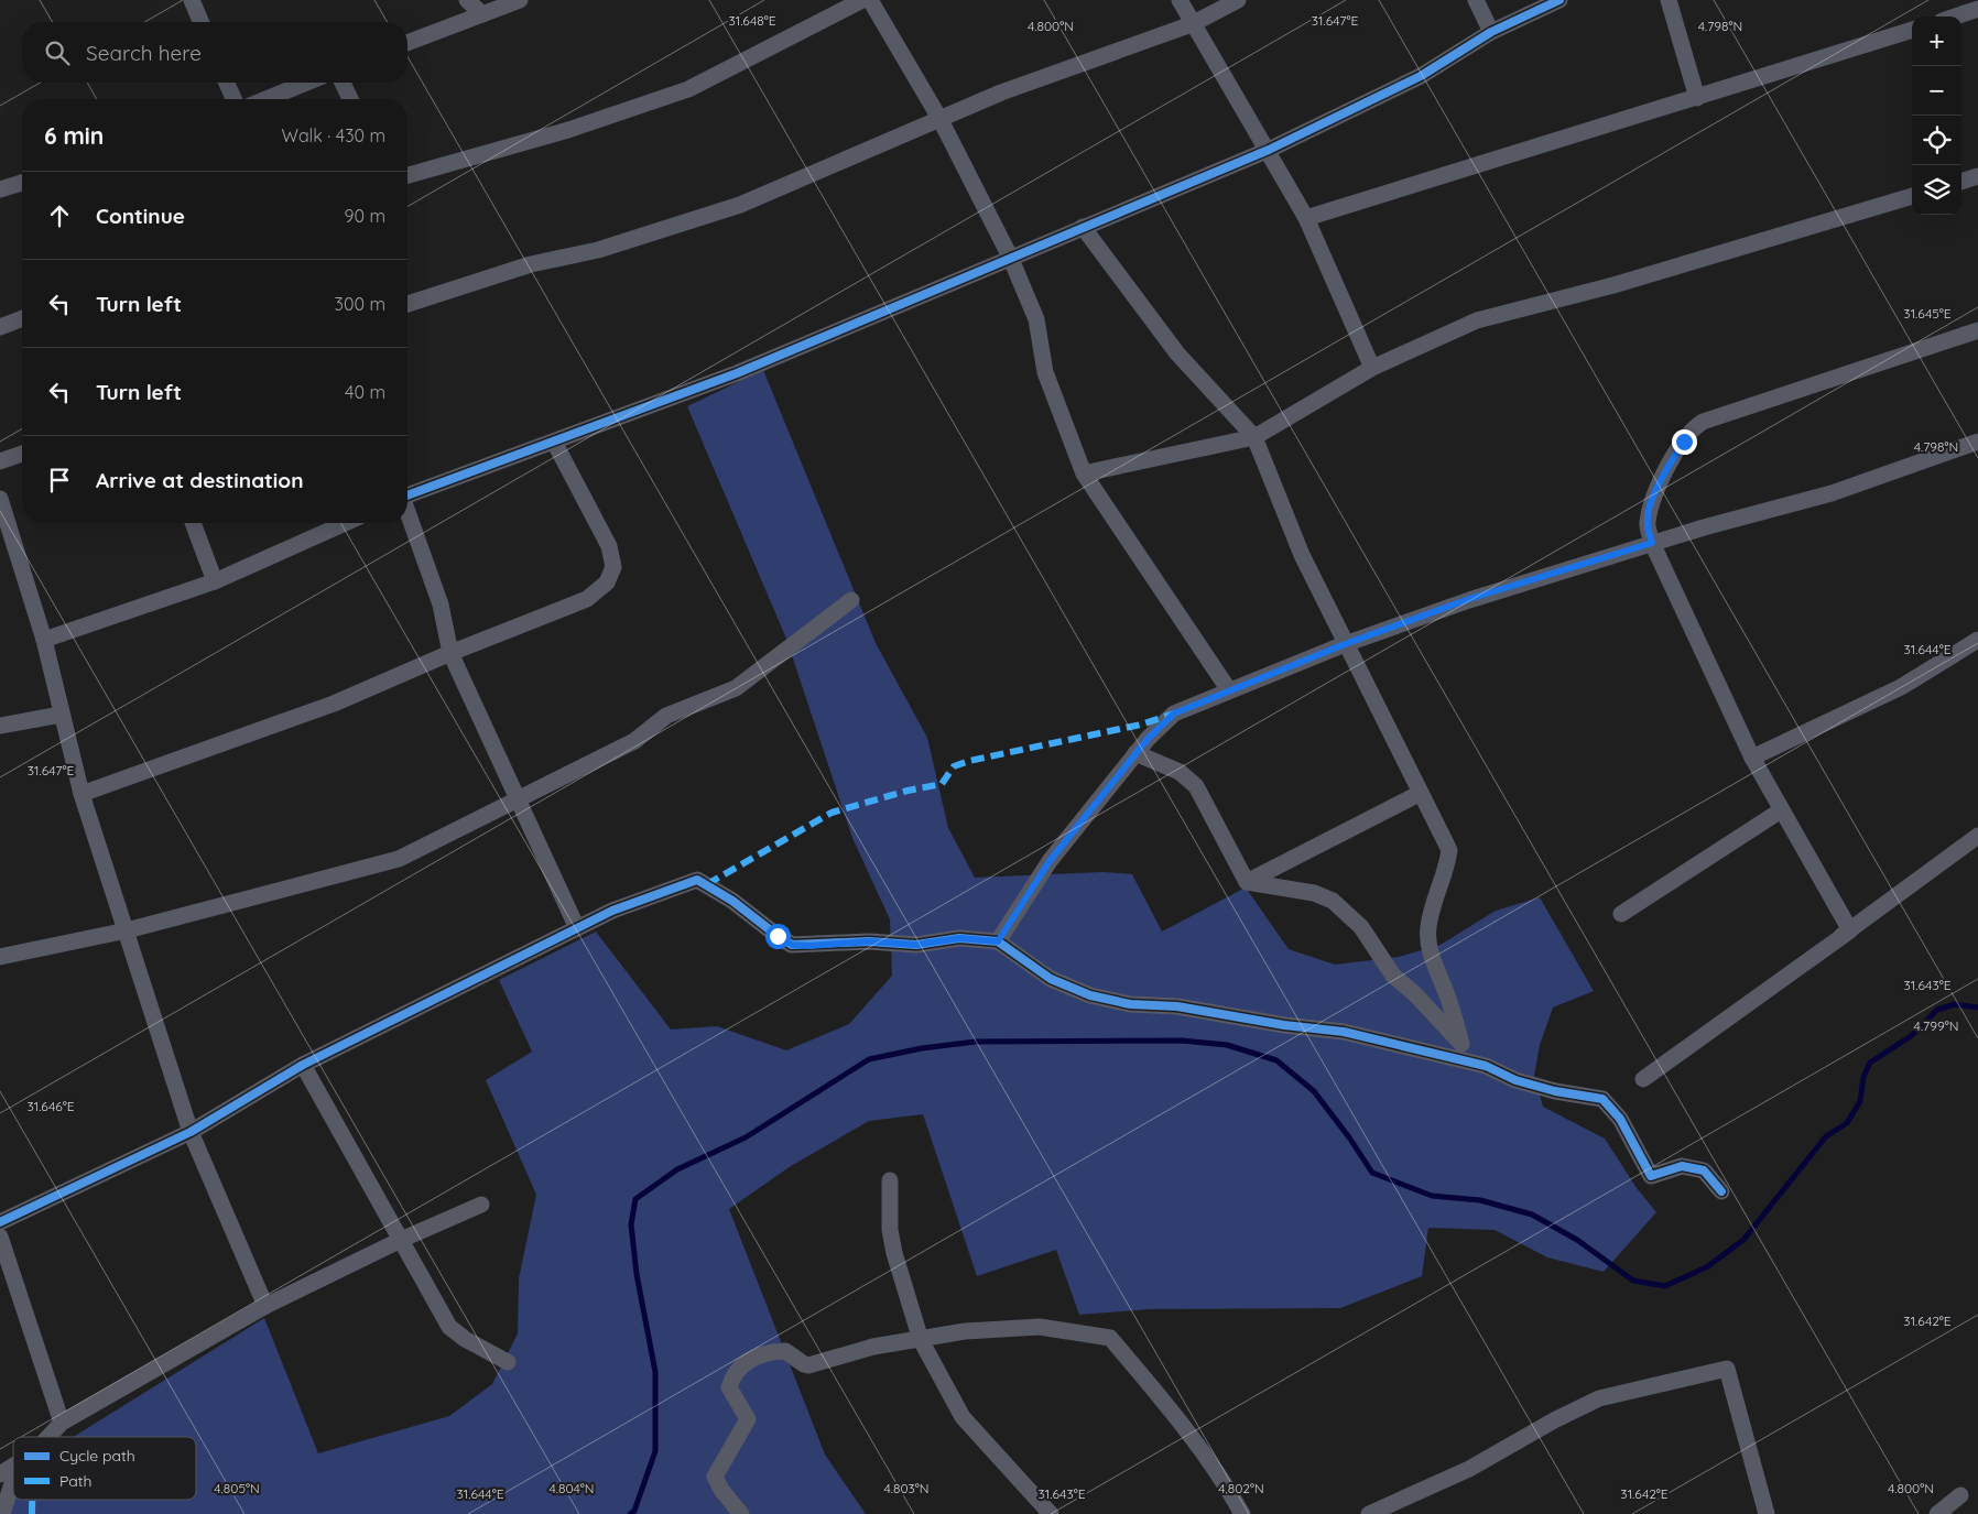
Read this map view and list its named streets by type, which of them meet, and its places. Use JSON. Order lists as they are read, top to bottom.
{
  "legend": ["Cycle path", "Path"],
  "page": {
    "map_buttons": ["+", "−"],
    "search": "Search here",
    "heading": ["6 min", "Walk · 430 m"],
    "list": [
      ["Continue", "90 m"],
      ["Turn left", "300 m"],
      ["Turn left", "40 m"],
      "Arrive at destination"
    ]
  },
  "coordinates": [
    "31.648°E",
    "31.647°E",
    "4.800°N",
    "4.798°N",
    "31.645°E",
    "31.644°E",
    "31.643°E",
    "4.799°N",
    "31.646°E",
    "31.642°E",
    "4.805°N",
    "4.804°N",
    "4.803°N",
    "4.802°N"
  ]
}
